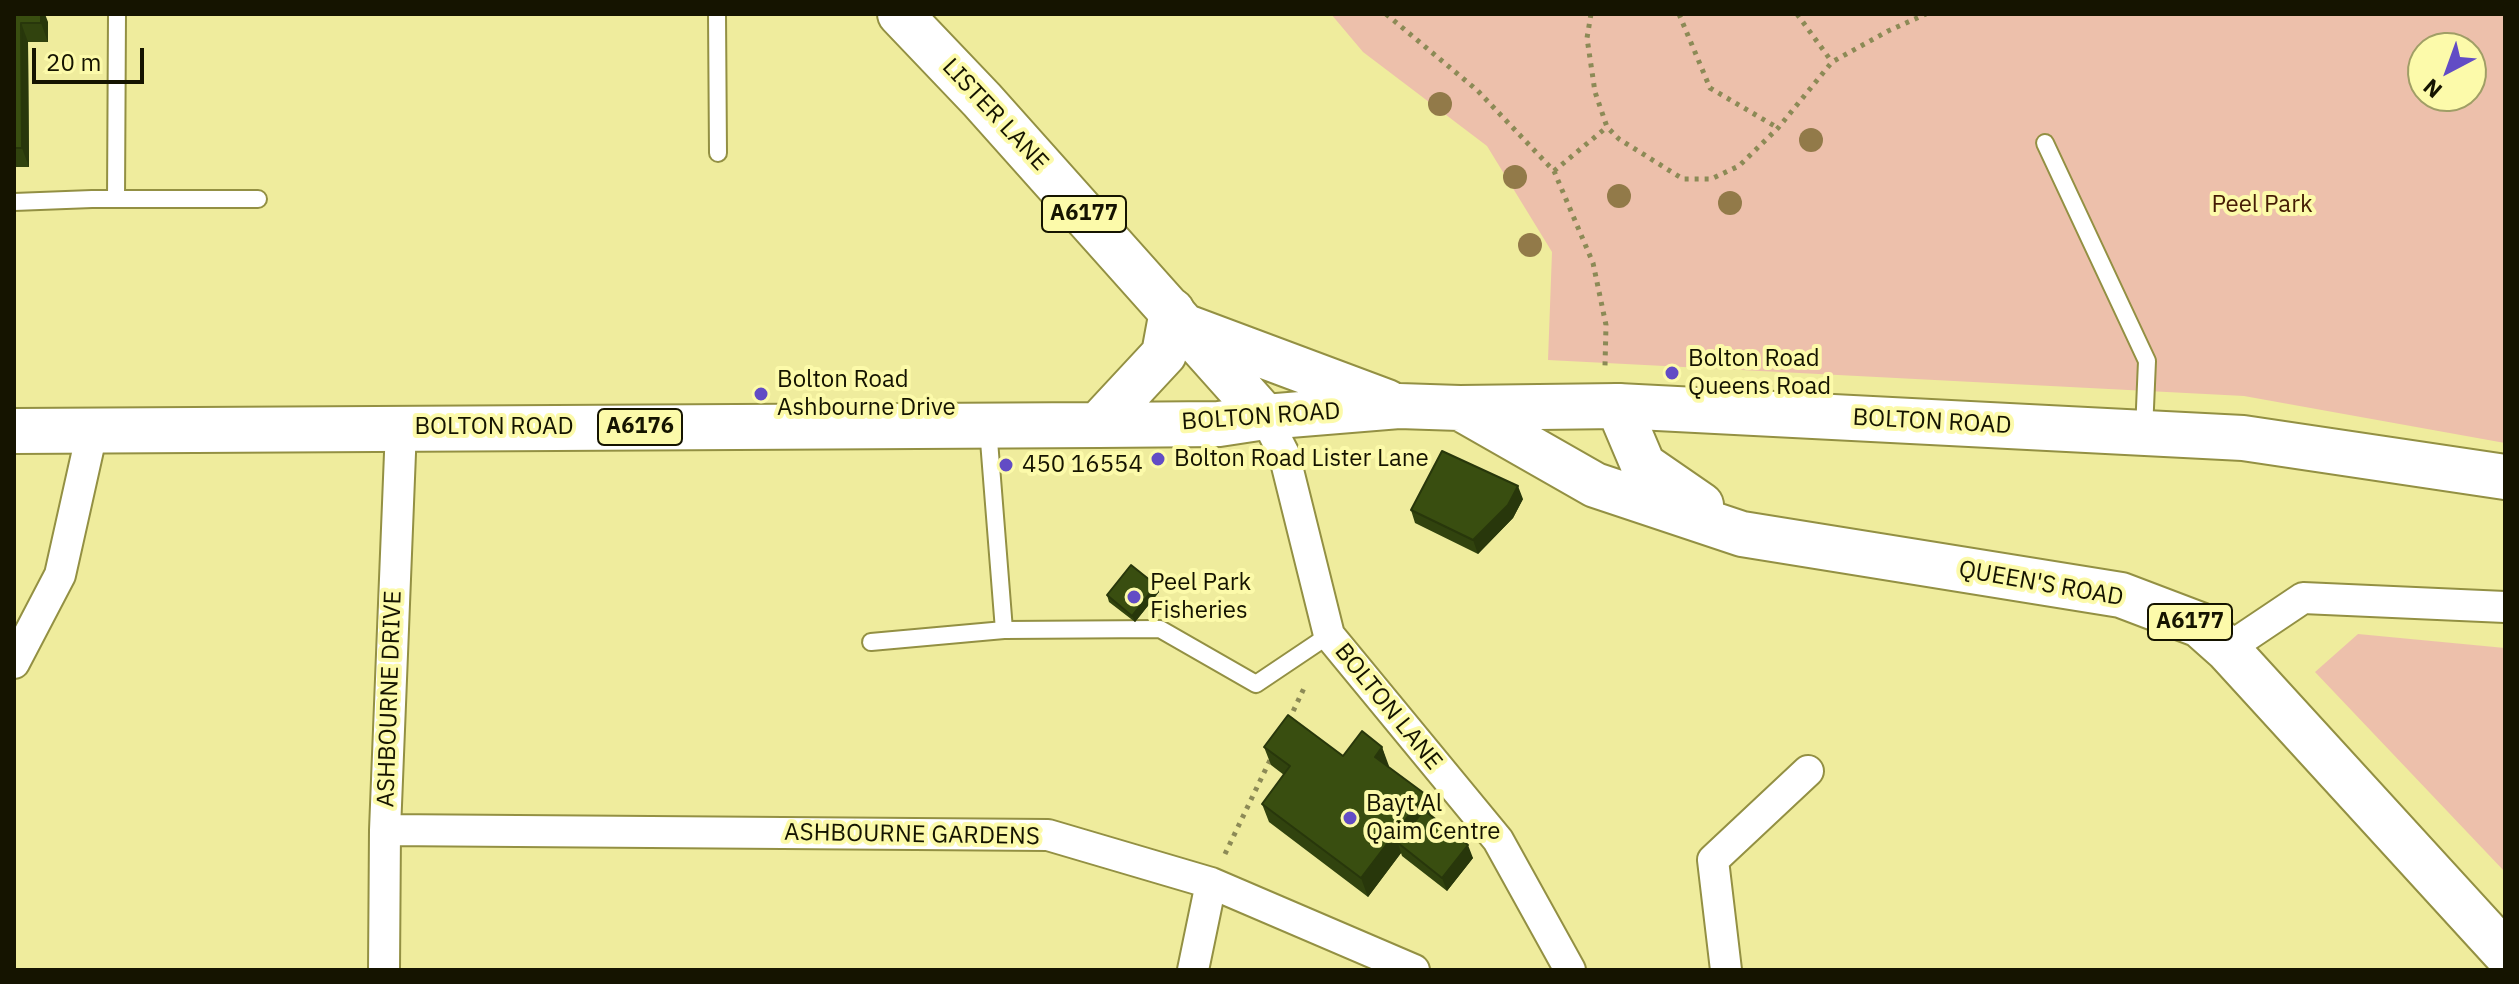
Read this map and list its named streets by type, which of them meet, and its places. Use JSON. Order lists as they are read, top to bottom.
{
  "streets": {
    "main road": [
      "LISTER LANE",
      "A6177",
      "BOLTON ROAD",
      "A6176",
      "QUEEN'S ROAD"
    ],
    "street": ["ASHBOURNE DRIVE", "BOLTON LANE", "ASHBOURNE GARDENS"]
  },
  "crossings": [
    ["LISTER LANE", "BOLTON ROAD"],
    ["LISTER LANE", "BOLTON LANE"],
    ["BOLTON ROAD", "QUEEN'S ROAD"],
    ["BOLTON ROAD", "ASHBOURNE DRIVE"],
    ["BOLTON ROAD", "BOLTON LANE"],
    ["ASHBOURNE DRIVE", "ASHBOURNE GARDENS"]
  ],
  "parks": ["Peel Park"],
  "places": [
    "Bolton Road Queens Road",
    "Bolton Road Ashbourne Drive",
    "Bolton Road Lister Lane",
    "450 16554",
    "Peel Park Fisheries",
    "Bayt Al Qaim Centre"
  ],
  "scale_bar": "20 m",
  "north": "bottom left"
}
